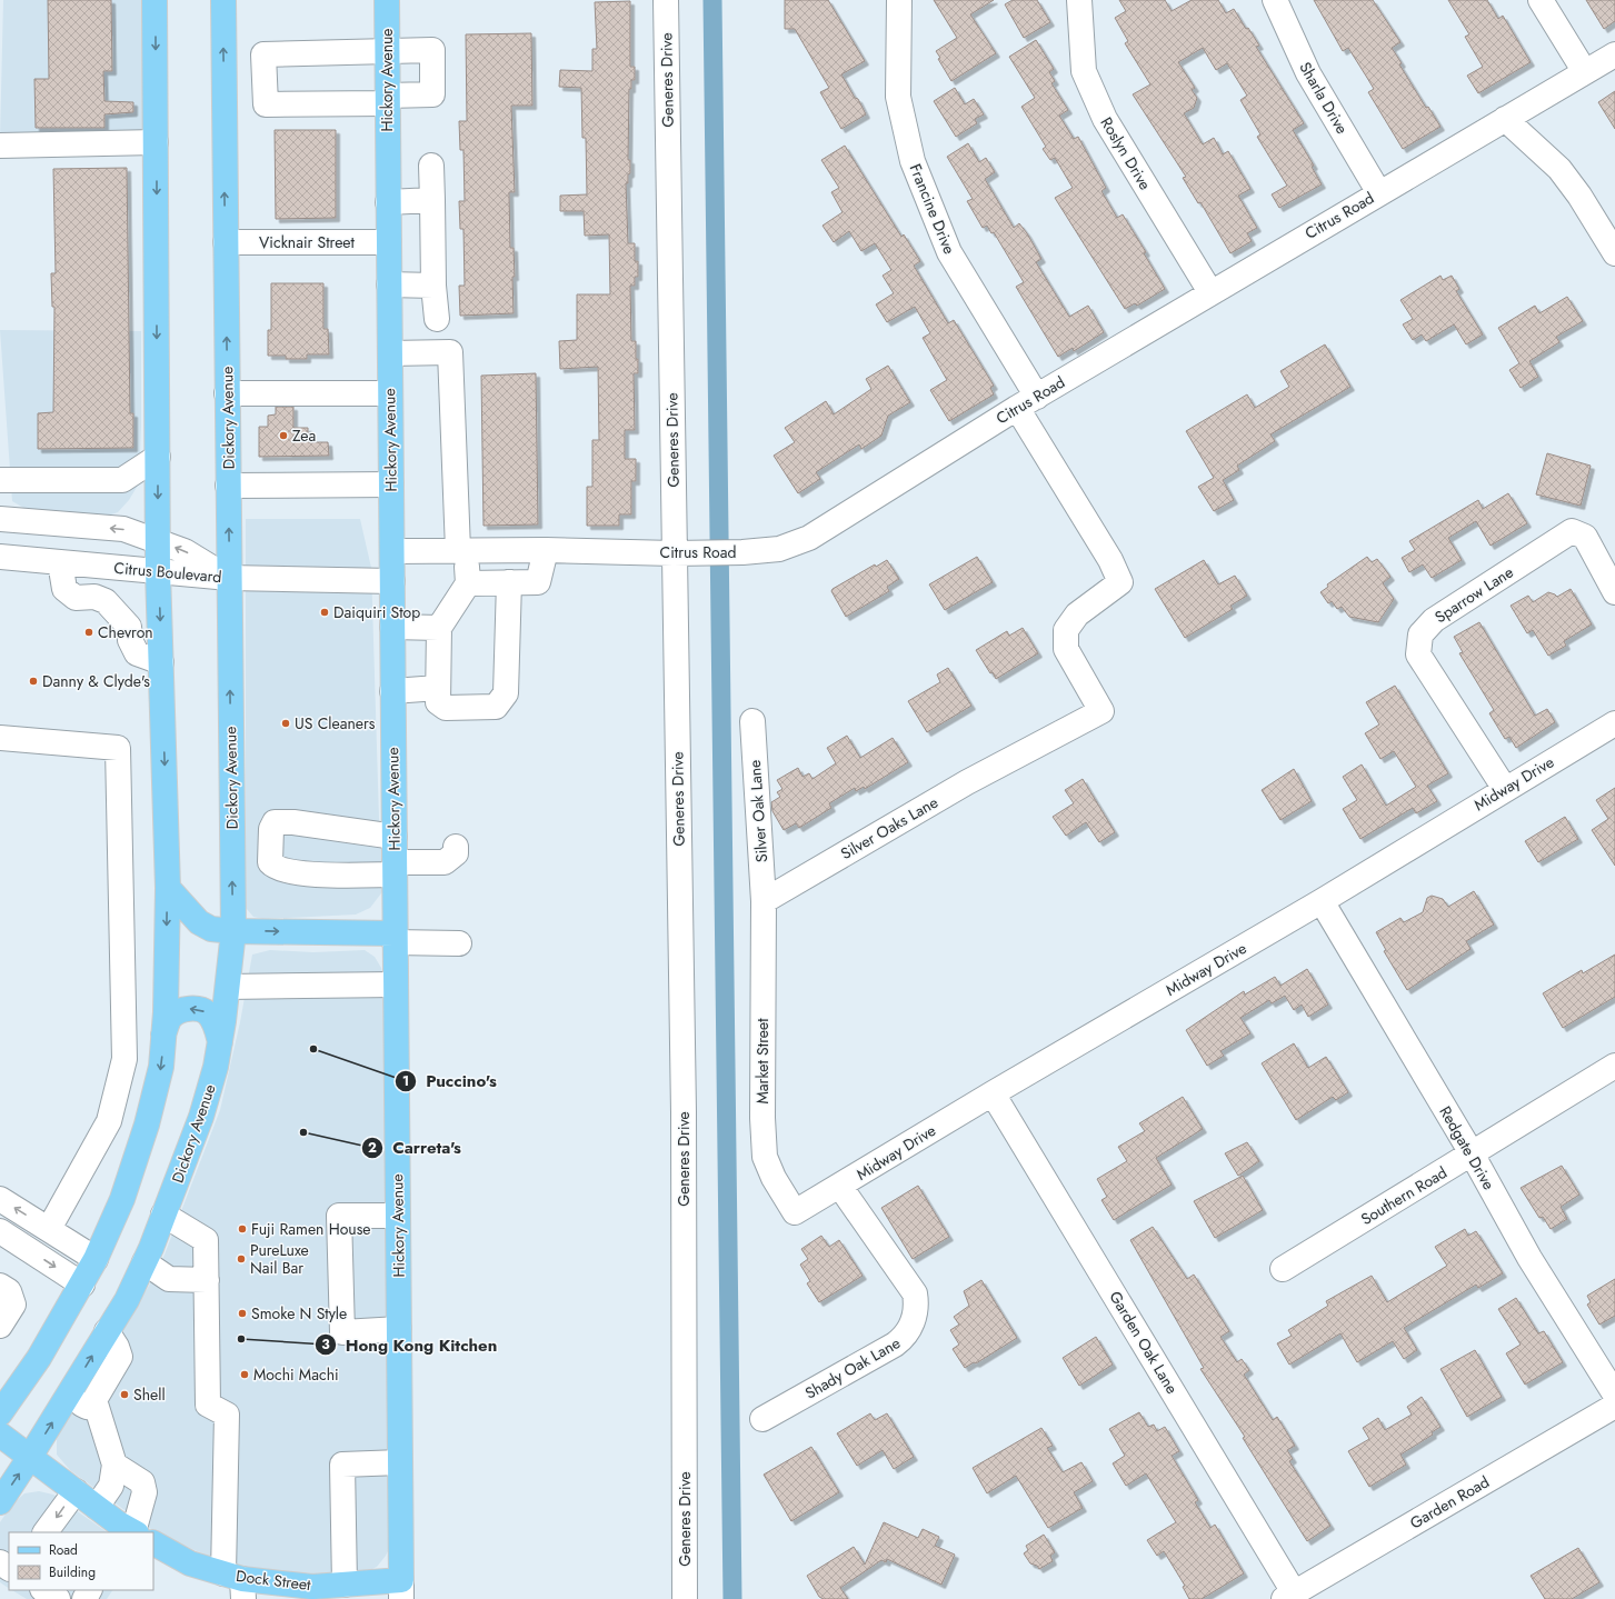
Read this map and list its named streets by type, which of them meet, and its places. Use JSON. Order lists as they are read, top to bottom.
{
  "streets": {
    "main road": ["Hickory Avenue", "Dickory Avenue", "Dock Street"],
    "street": [
      "Generes Drive",
      "Sharla Drive",
      "Roslyn Drive",
      "Francine Drive",
      "Citrus Road",
      "Vicknair Street",
      "Citrus Boulevard",
      "Sparrow Lane",
      "Midway Drive",
      "Silver Oak Lane",
      "Silver Oaks Lane",
      "Market Street",
      "Redgate Drive",
      "Southern Road",
      "Garden Oak Lane",
      "Shady Oak Lane",
      "Garden Road"
    ]
  },
  "crossings": [
    ["Hickory Avenue", "Citrus Road"],
    ["Hickory Avenue", "Vicknair Street"],
    ["Hickory Avenue", "Dock Street"],
    ["Generes Drive", "Citrus Road"],
    ["Sharla Drive", "Citrus Road"],
    ["Roslyn Drive", "Citrus Road"],
    ["Francine Drive", "Citrus Road"],
    ["Francine Drive", "Silver Oaks Lane"],
    ["Vicknair Street", "Dickory Avenue"],
    ["Dickory Avenue", "Citrus Boulevard"],
    ["Dickory Avenue", "Dock Street"],
    ["Sparrow Lane", "Midway Drive"],
    ["Midway Drive", "Market Street"],
    ["Midway Drive", "Redgate Drive"],
    ["Midway Drive", "Garden Oak Lane"],
    ["Midway Drive", "Shady Oak Lane"],
    ["Silver Oak Lane", "Silver Oaks Lane"],
    ["Silver Oak Lane", "Market Street"],
    ["Silver Oaks Lane", "Market Street"],
    ["Redgate Drive", "Southern Road"],
    ["Garden Oak Lane", "Garden Road"]
  ],
  "places": [
    "Zea",
    "Daiquiri Stop",
    "Chevron",
    "Danny & Clyde's",
    "US Cleaners",
    "Puccino's",
    "Carreta's",
    "Fuji Ramen House",
    "PureLuxe Nail Bar",
    "Smoke N Style",
    "Hong Kong Kitchen",
    "Mochi Machi",
    "Shell"
  ],
  "legend": ["Road", "Building"]
}
